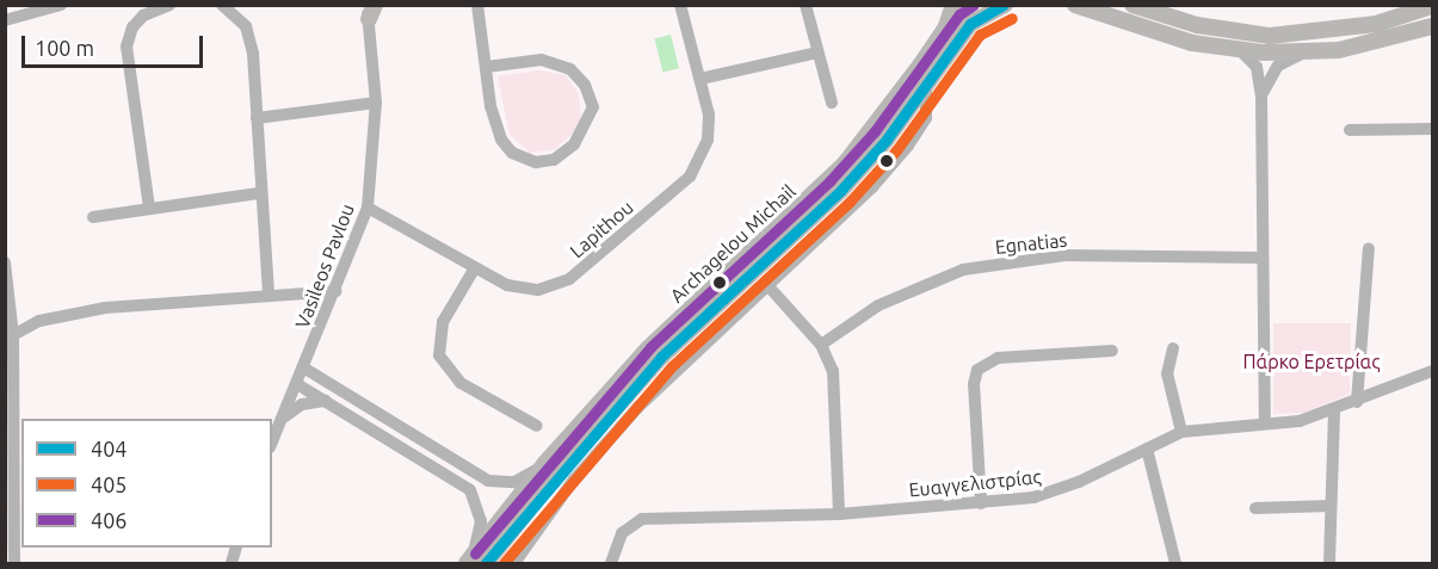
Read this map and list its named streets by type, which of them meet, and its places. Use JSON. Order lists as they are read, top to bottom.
{
  "streets": {
    "main road": ["Archagelou Michail"],
    "street": [
      "Lapithou",
      "Egnatias",
      "Vasileos Pavlou",
      "Ευαγγελιστρίας"
    ]
  },
  "crossings": [
    ["Lapithou", "Vasileos Pavlou"]
  ],
  "parks": ["Πάρκο Ερετρίας"],
  "lines": ["transit line 404", "transit line 406", "transit line 405"],
  "legend": ["404", "405", "406"],
  "scale_bar": "100 m"
}
